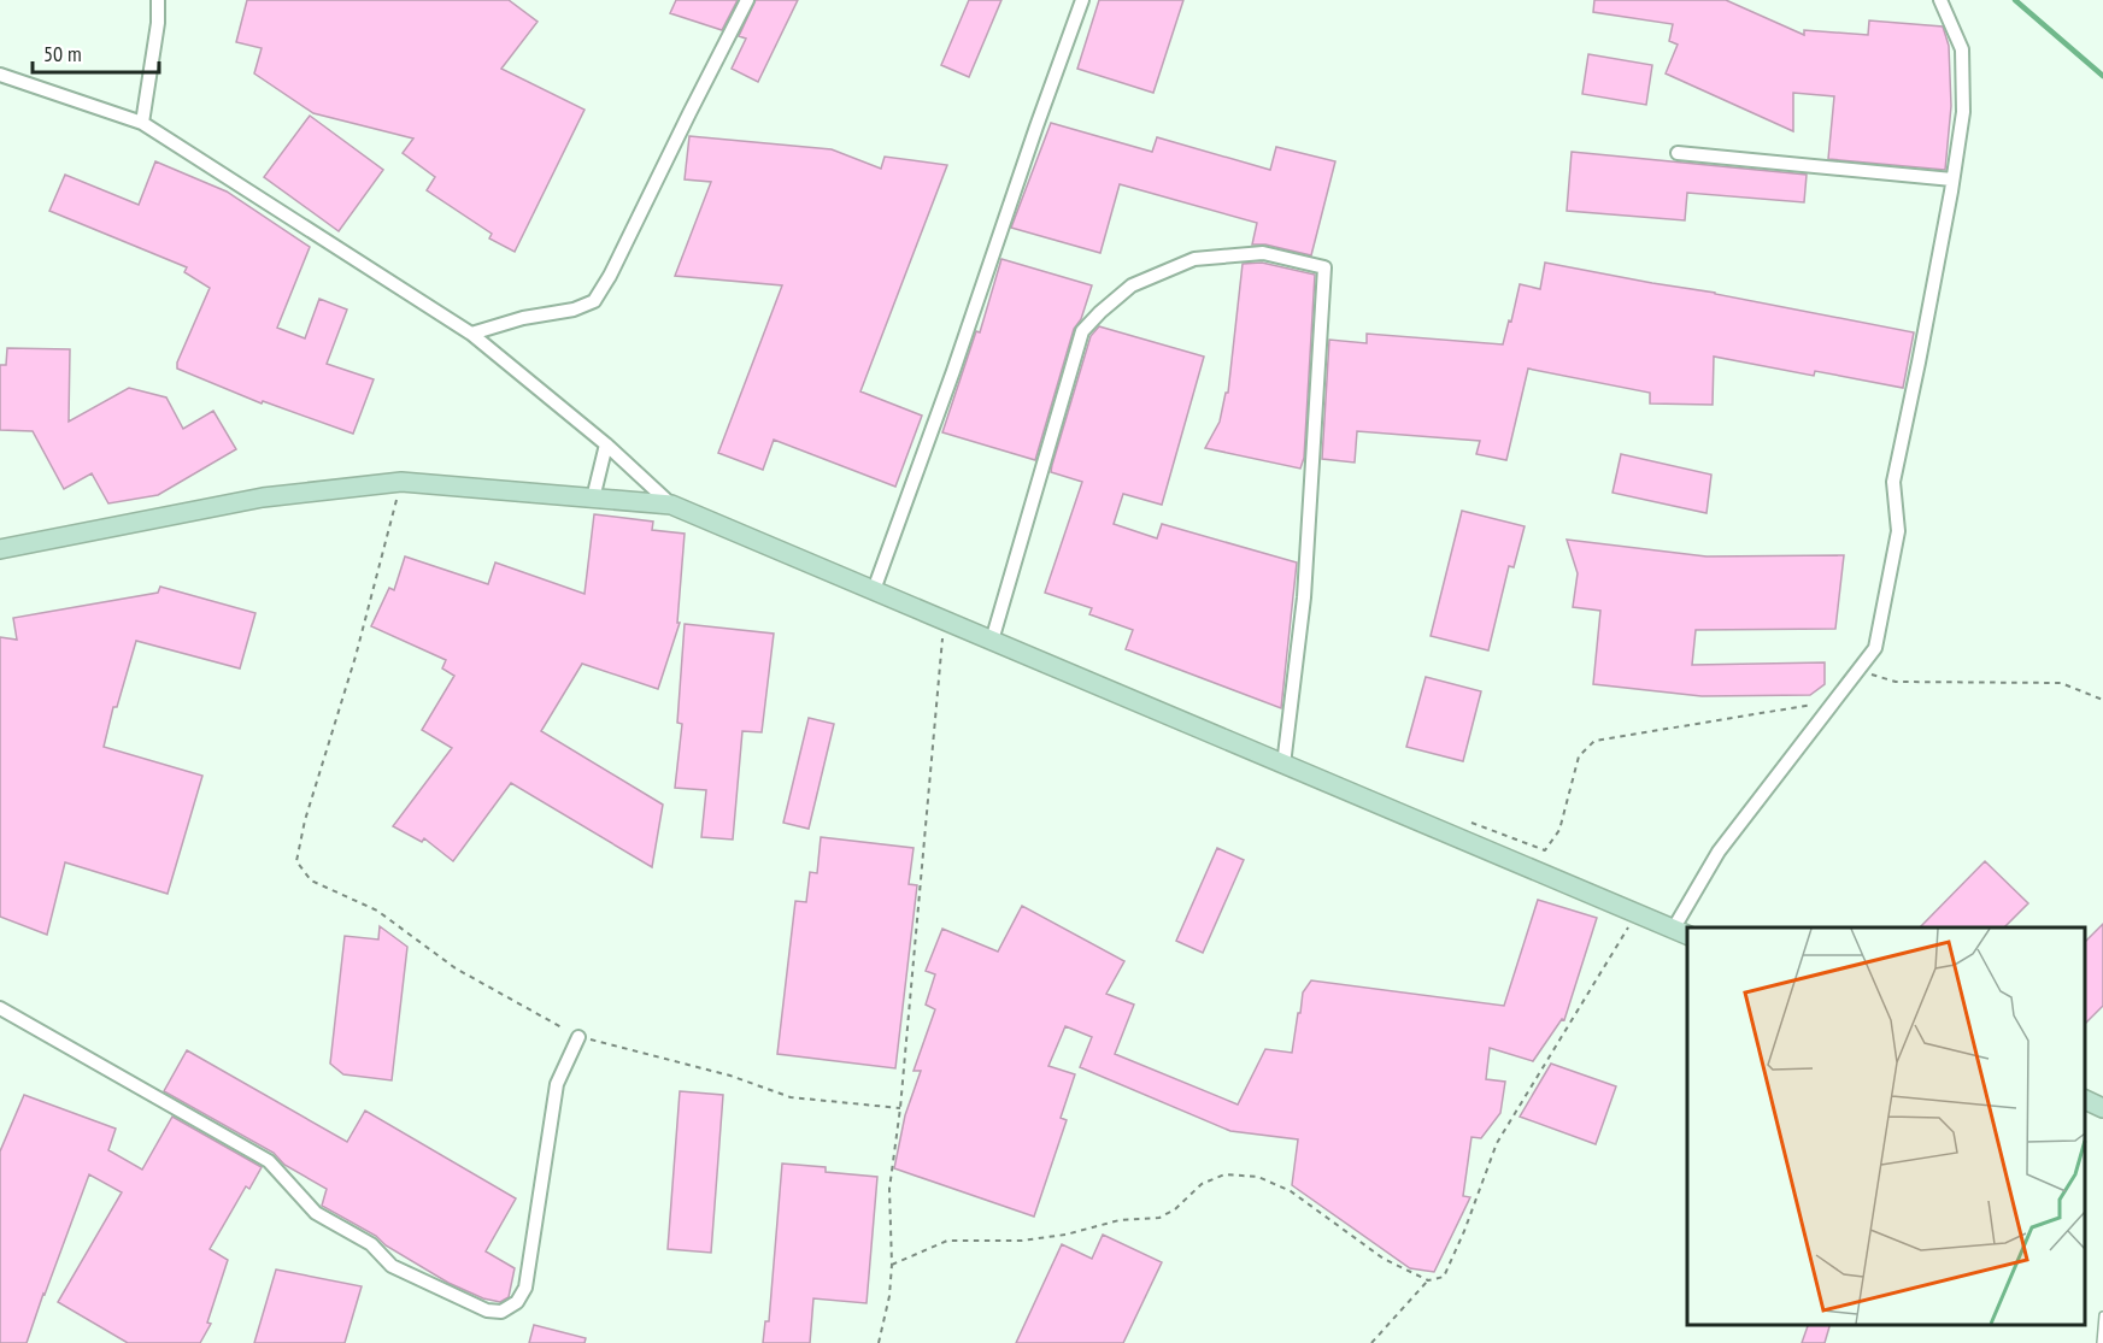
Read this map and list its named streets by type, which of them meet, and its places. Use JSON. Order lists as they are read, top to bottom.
{
  "scale_bar": "50 m"
}
